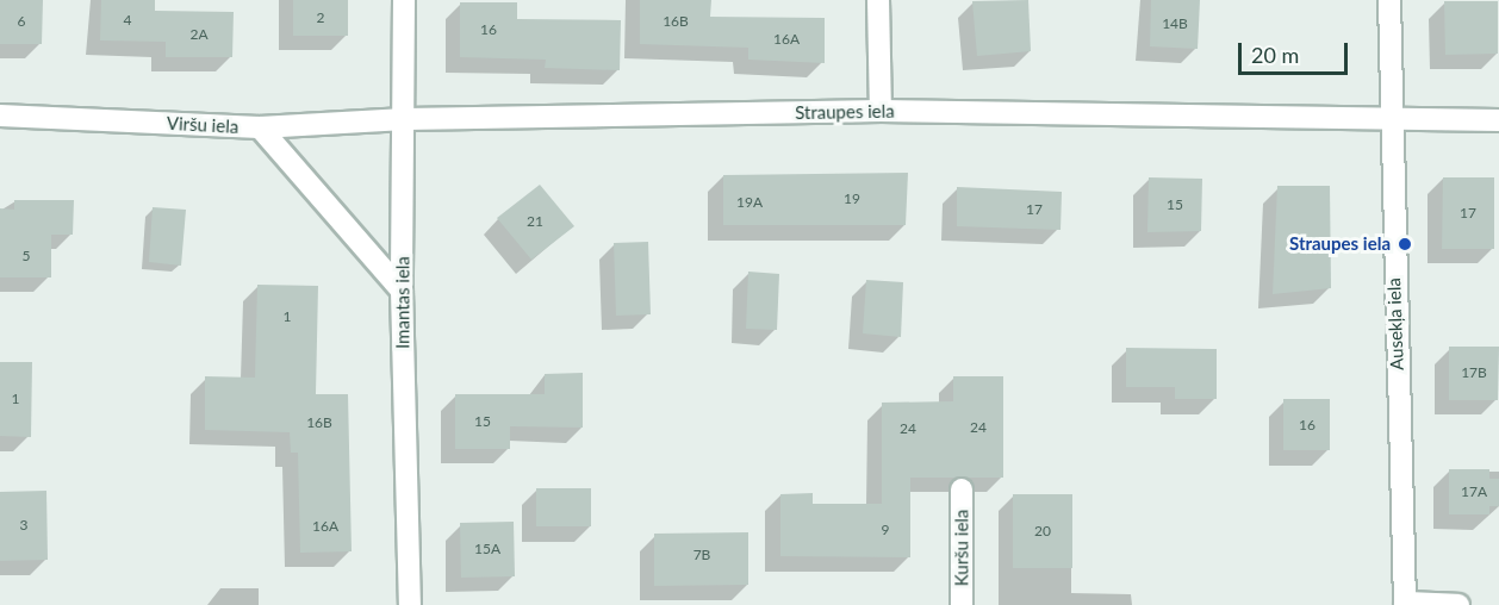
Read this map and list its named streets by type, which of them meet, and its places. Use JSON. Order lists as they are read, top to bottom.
{
  "streets": {
    "street": [
      "Straupes iela",
      "Viršu iela",
      "Imantas iela",
      "Ausekļa iela",
      "Kuršu iela"
    ]
  },
  "crossings": [
    ["Straupes iela", "Viršu iela"],
    ["Straupes iela", "Imantas iela"],
    ["Straupes iela", "Ausekļa iela"],
    ["Viršu iela", "Imantas iela"]
  ],
  "places": ["Straupes iela"],
  "house_numbers": [
    "2",
    "4",
    "6",
    "16B",
    "14B",
    "16",
    "2A",
    "16A",
    "19",
    "19A",
    "15",
    "17",
    "17",
    "21",
    "5",
    "1",
    "17B",
    "1",
    "15",
    "16B",
    "16",
    "24",
    "24",
    "17A",
    "3",
    "16A",
    "9",
    "20",
    "15A",
    "7B"
  ],
  "scale_bar": "20 m"
}
